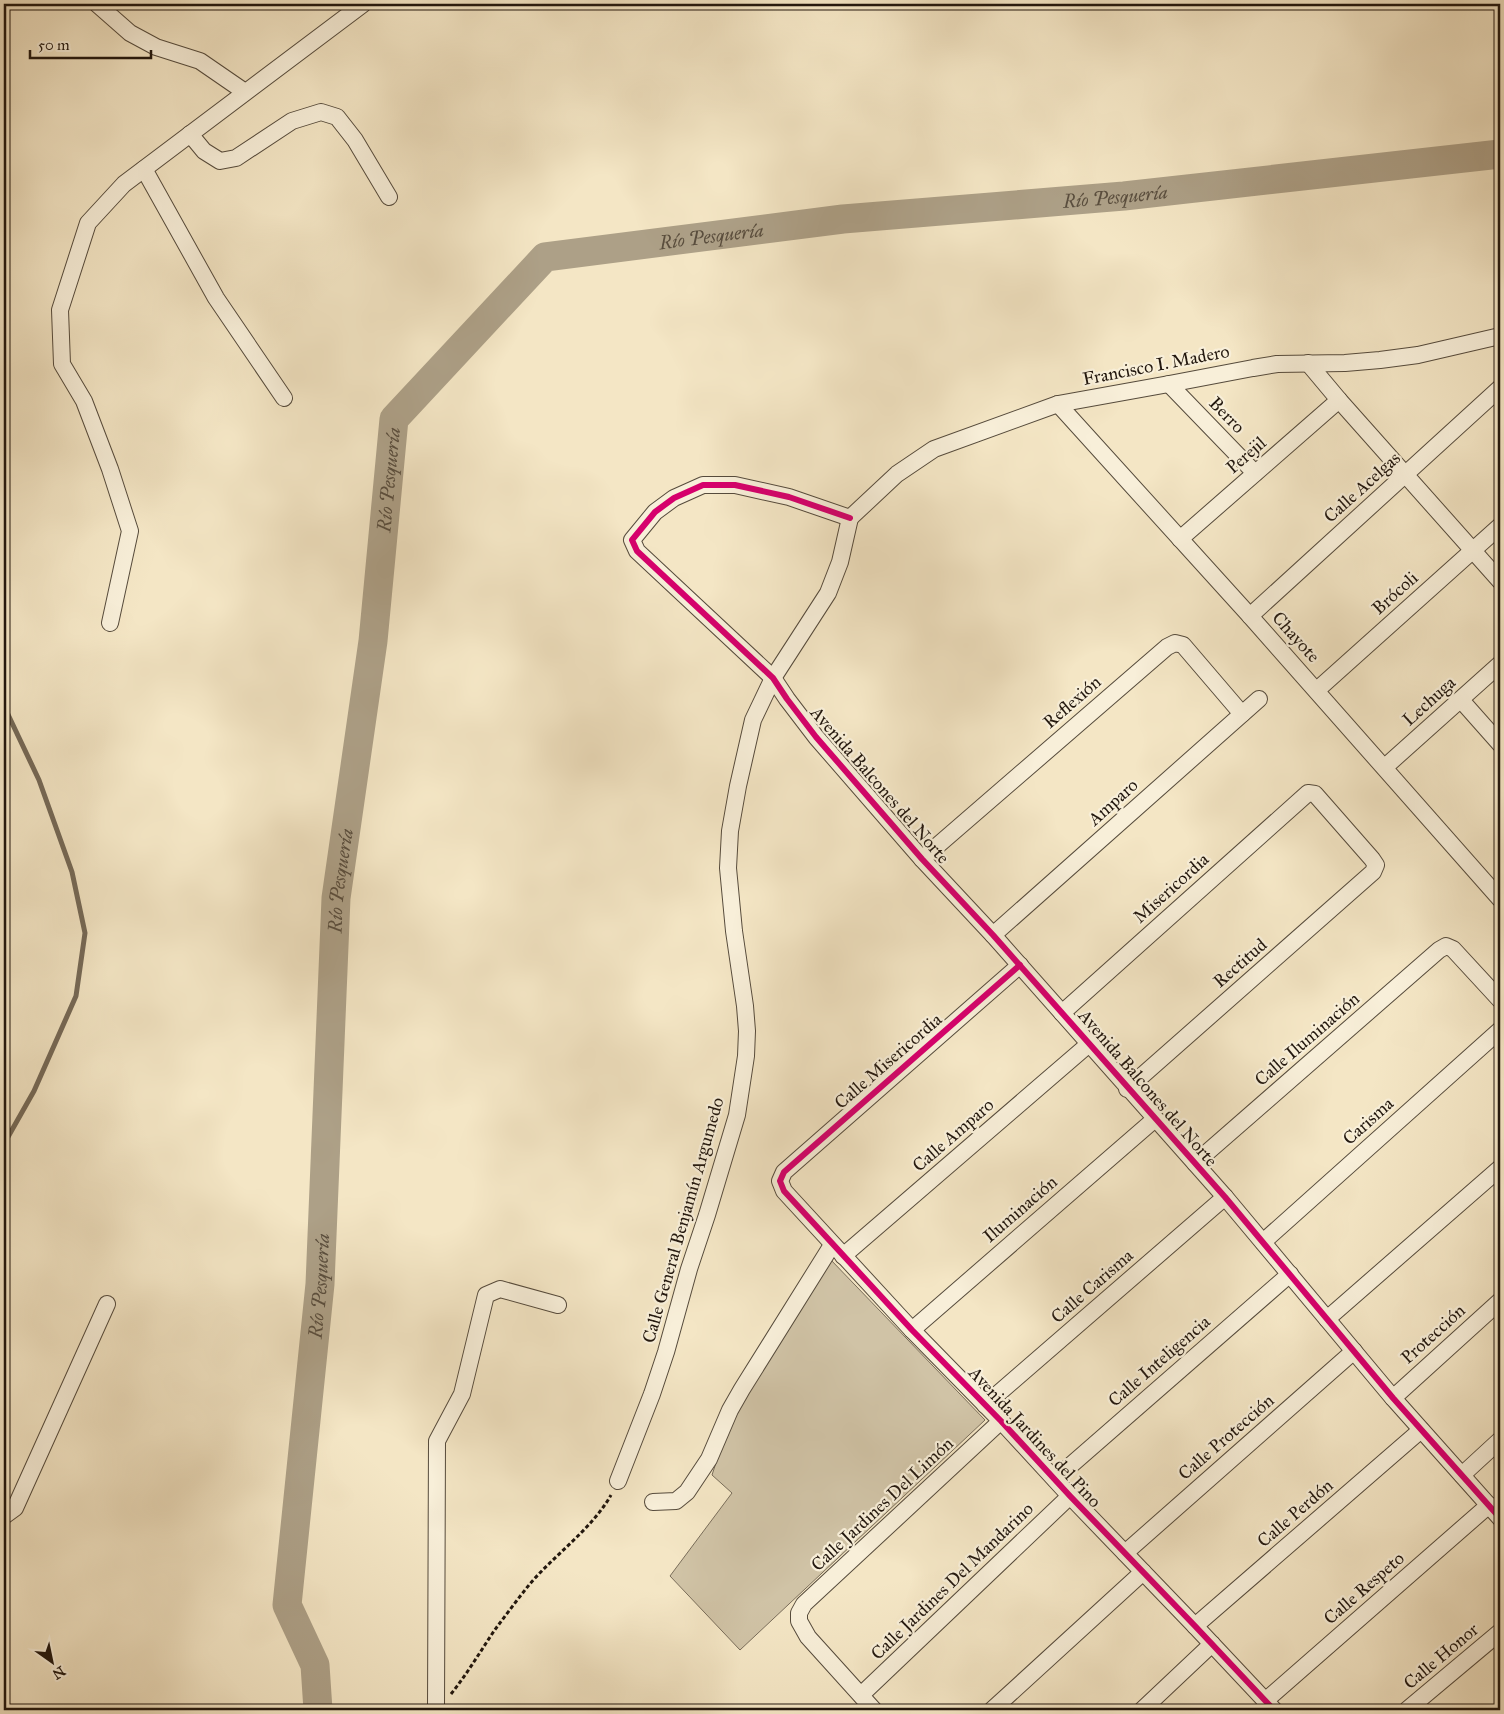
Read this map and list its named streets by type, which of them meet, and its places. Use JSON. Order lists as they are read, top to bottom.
{
  "streets": {
    "street": [
      "Francisco I. Madero",
      "Berro",
      "Perejil",
      "Calle Acelgas",
      "Brócoli",
      "Chayote",
      "Lechuga",
      "Reflexión",
      "Avenida Balcones del Norte",
      "Amparo",
      "Misericordia",
      "Rectitud",
      "Calle Iluminación",
      "Calle Misericordia",
      "Carisma",
      "Calle Amparo",
      "Iluminación",
      "Calle General Benjamín Argumedo",
      "Calle Carisma",
      "Protección",
      "Calle Inteligencia",
      "Avenida Jardines del Pino",
      "Calle Protección",
      "Calle Jardines Del Limón",
      "Calle Perdón",
      "Calle Jardines Del Mandarino",
      "Calle Respeto",
      "Calle Honor"
    ]
  },
  "crossings": [
    ["Francisco I. Madero", "Berro"],
    ["Francisco I. Madero", "Chayote"],
    ["Francisco I. Madero", "Avenida Balcones del Norte"],
    ["Francisco I. Madero", "Calle General Benjamín Argumedo"],
    ["Berro", "Perejil"],
    ["Perejil", "Chayote"],
    ["Calle Acelgas", "Chayote"],
    ["Brócoli", "Chayote"],
    ["Chayote", "Lechuga"],
    ["Reflexión", "Avenida Balcones del Norte"],
    ["Reflexión", "Amparo"],
    ["Avenida Balcones del Norte", "Amparo"],
    ["Avenida Balcones del Norte", "Misericordia"],
    ["Avenida Balcones del Norte", "Rectitud"],
    ["Avenida Balcones del Norte", "Calle Iluminación"],
    ["Avenida Balcones del Norte", "Calle Misericordia"],
    ["Avenida Balcones del Norte", "Carisma"],
    ["Avenida Balcones del Norte", "Calle Amparo"],
    ["Avenida Balcones del Norte", "Iluminación"],
    ["Avenida Balcones del Norte", "Calle General Benjamín Argumedo"],
    ["Avenida Balcones del Norte", "Calle Carisma"],
    ["Avenida Balcones del Norte", "Protección"],
    ["Avenida Balcones del Norte", "Calle Inteligencia"],
    ["Avenida Balcones del Norte", "Calle Protección"],
    ["Avenida Balcones del Norte", "Calle Perdón"],
    ["Avenida Balcones del Norte", "Calle Respeto"],
    ["Misericordia", "Rectitud"],
    ["Calle Misericordia", "Avenida Jardines del Pino"],
    ["Calle Amparo", "Avenida Jardines del Pino"],
    ["Iluminación", "Avenida Jardines del Pino"],
    ["Calle Carisma", "Avenida Jardines del Pino"],
    ["Calle Inteligencia", "Avenida Jardines del Pino"],
    ["Avenida Jardines del Pino", "Calle Protección"],
    ["Avenida Jardines del Pino", "Calle Jardines Del Limón"],
    ["Avenida Jardines del Pino", "Calle Perdón"],
    ["Avenida Jardines del Pino", "Calle Jardines Del Mandarino"],
    ["Avenida Jardines del Pino", "Calle Respeto"],
    ["Calle Jardines Del Limón", "Calle Jardines Del Mandarino"]
  ],
  "water": ["Río Pesquería"],
  "scale_bar": "50 m",
  "north": "bottom right"
}
